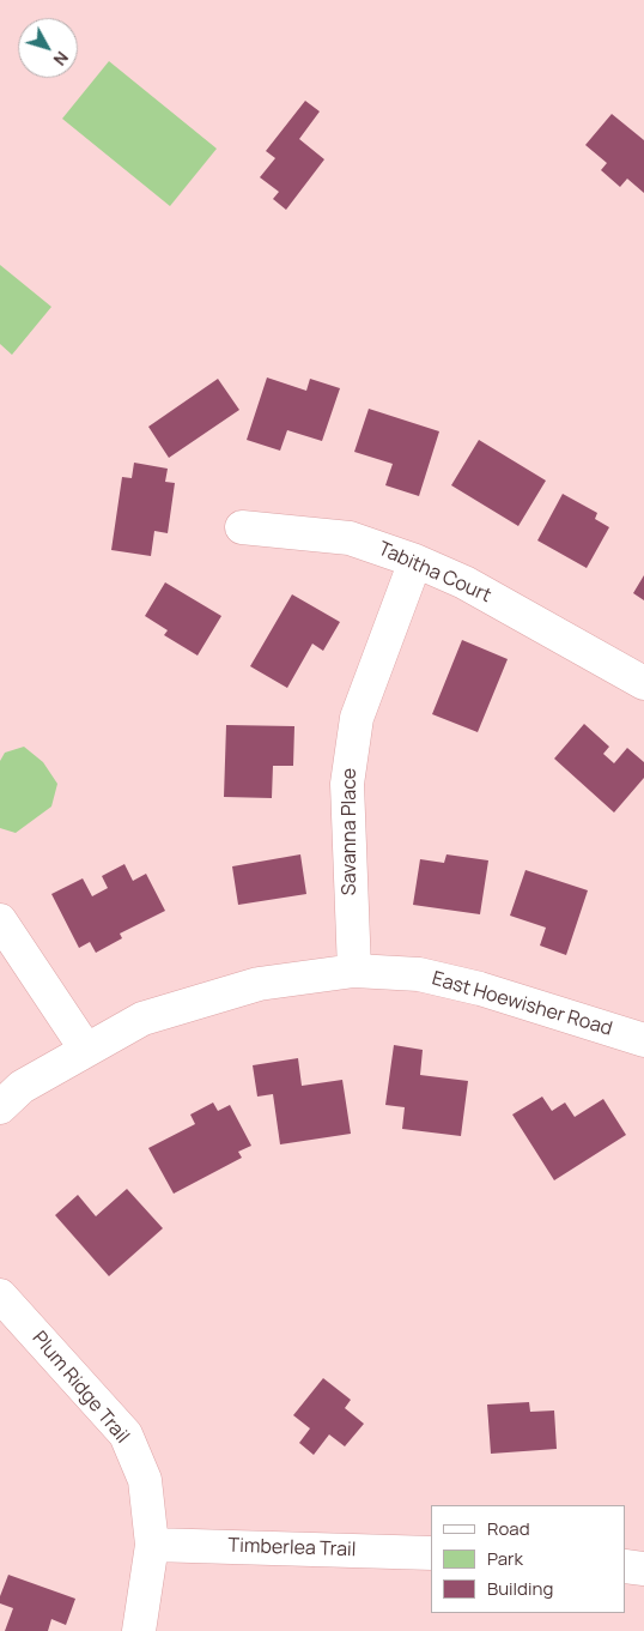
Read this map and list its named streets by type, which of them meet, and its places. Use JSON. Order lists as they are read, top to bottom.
{
  "streets": {
    "street": [
      "Tabitha Court",
      "Savanna Place",
      "East Hoewisher Road",
      "Plum Ridge Trail",
      "Timberlea Trail"
    ]
  },
  "crossings": [
    ["Tabitha Court", "Savanna Place"],
    ["Savanna Place", "East Hoewisher Road"],
    ["Plum Ridge Trail", "Timberlea Trail"]
  ],
  "legend": ["Road", "Park", "Building"],
  "north": "bottom right"
}
